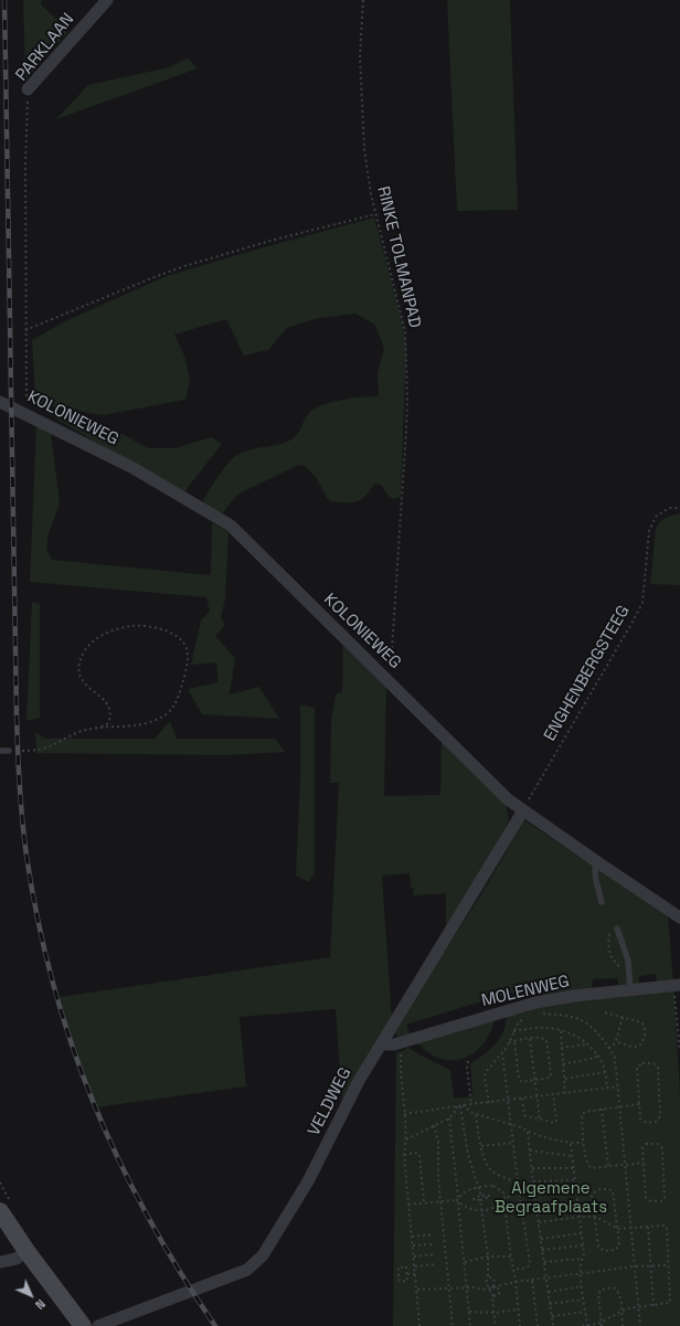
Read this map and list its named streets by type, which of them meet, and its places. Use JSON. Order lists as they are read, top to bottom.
{
  "streets": {
    "street": [
      "PARKLAAN",
      "KOLONIEWEG",
      "MOLENWEG",
      "VELDWEG"
    ],
    "path": ["RINKE TOLMANPAD", "ENGHENBERGSTEEG"]
  },
  "crossings": [
    ["PARKLAAN", "KOLONIEWEG"],
    ["RINKE TOLMANPAD", "KOLONIEWEG"],
    ["KOLONIEWEG", "ENGHENBERGSTEEG"],
    ["KOLONIEWEG", "VELDWEG"],
    ["ENGHENBERGSTEEG", "VELDWEG"],
    ["MOLENWEG", "VELDWEG"]
  ],
  "parks": ["Algemene Begraafplaats"],
  "north": "bottom right"
}
